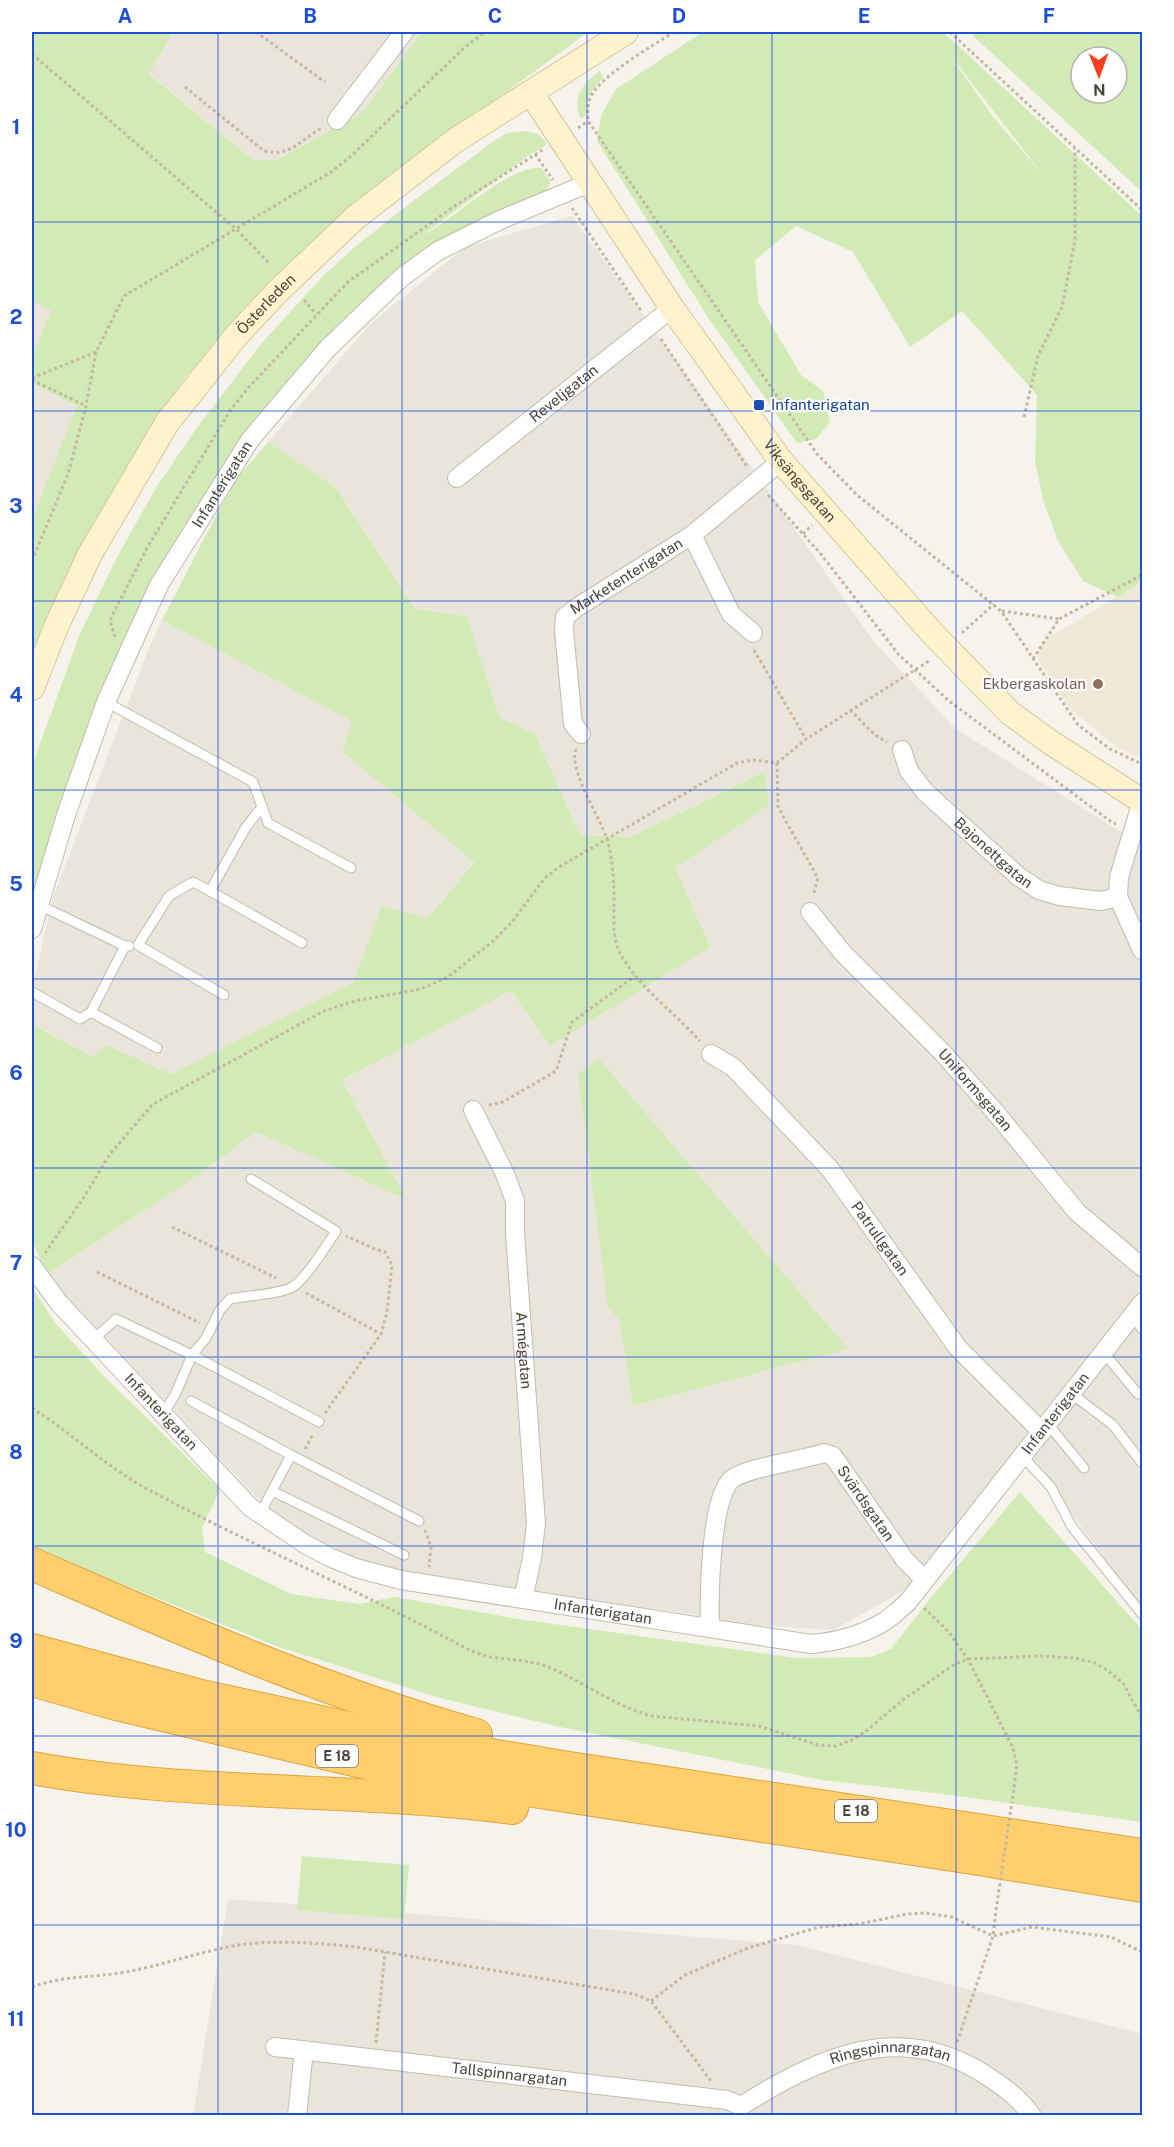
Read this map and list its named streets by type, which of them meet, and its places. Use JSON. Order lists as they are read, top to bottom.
{
  "streets": {
    "highway": ["E 18"],
    "street": [
      "Österleden",
      "Reveljgatan",
      "Viksängsgatan",
      "Infanterigatan",
      "Marketenterigatan",
      "Bajonettgatan",
      "Uniformsgatan",
      "Patrullgatan",
      "Armégatan",
      "Svärdsgatan",
      "Ringspinnargatan",
      "Tallspinnargatan"
    ]
  },
  "crossings": [
    ["Österleden", "Viksängsgatan"],
    ["Reveljgatan", "Viksängsgatan"],
    ["Viksängsgatan", "Infanterigatan"],
    ["Viksängsgatan", "Marketenterigatan"],
    ["Infanterigatan", "Patrullgatan"],
    ["Infanterigatan", "Armégatan"],
    ["Infanterigatan", "Svärdsgatan"],
    ["Ringspinnargatan", "Tallspinnargatan"]
  ],
  "places": {
    "transit": ["Infanterigatan"],
    "other": ["Ekbergaskolan"]
  },
  "north": "bottom",
  "grid": {
    "columns": [
      "A",
      "B",
      "C",
      "D",
      "E",
      "F"
    ],
    "rows": [
      "1",
      "2",
      "3",
      "4",
      "5",
      "6",
      "7",
      "8",
      "9",
      "10",
      "11"
    ]
  }
}
